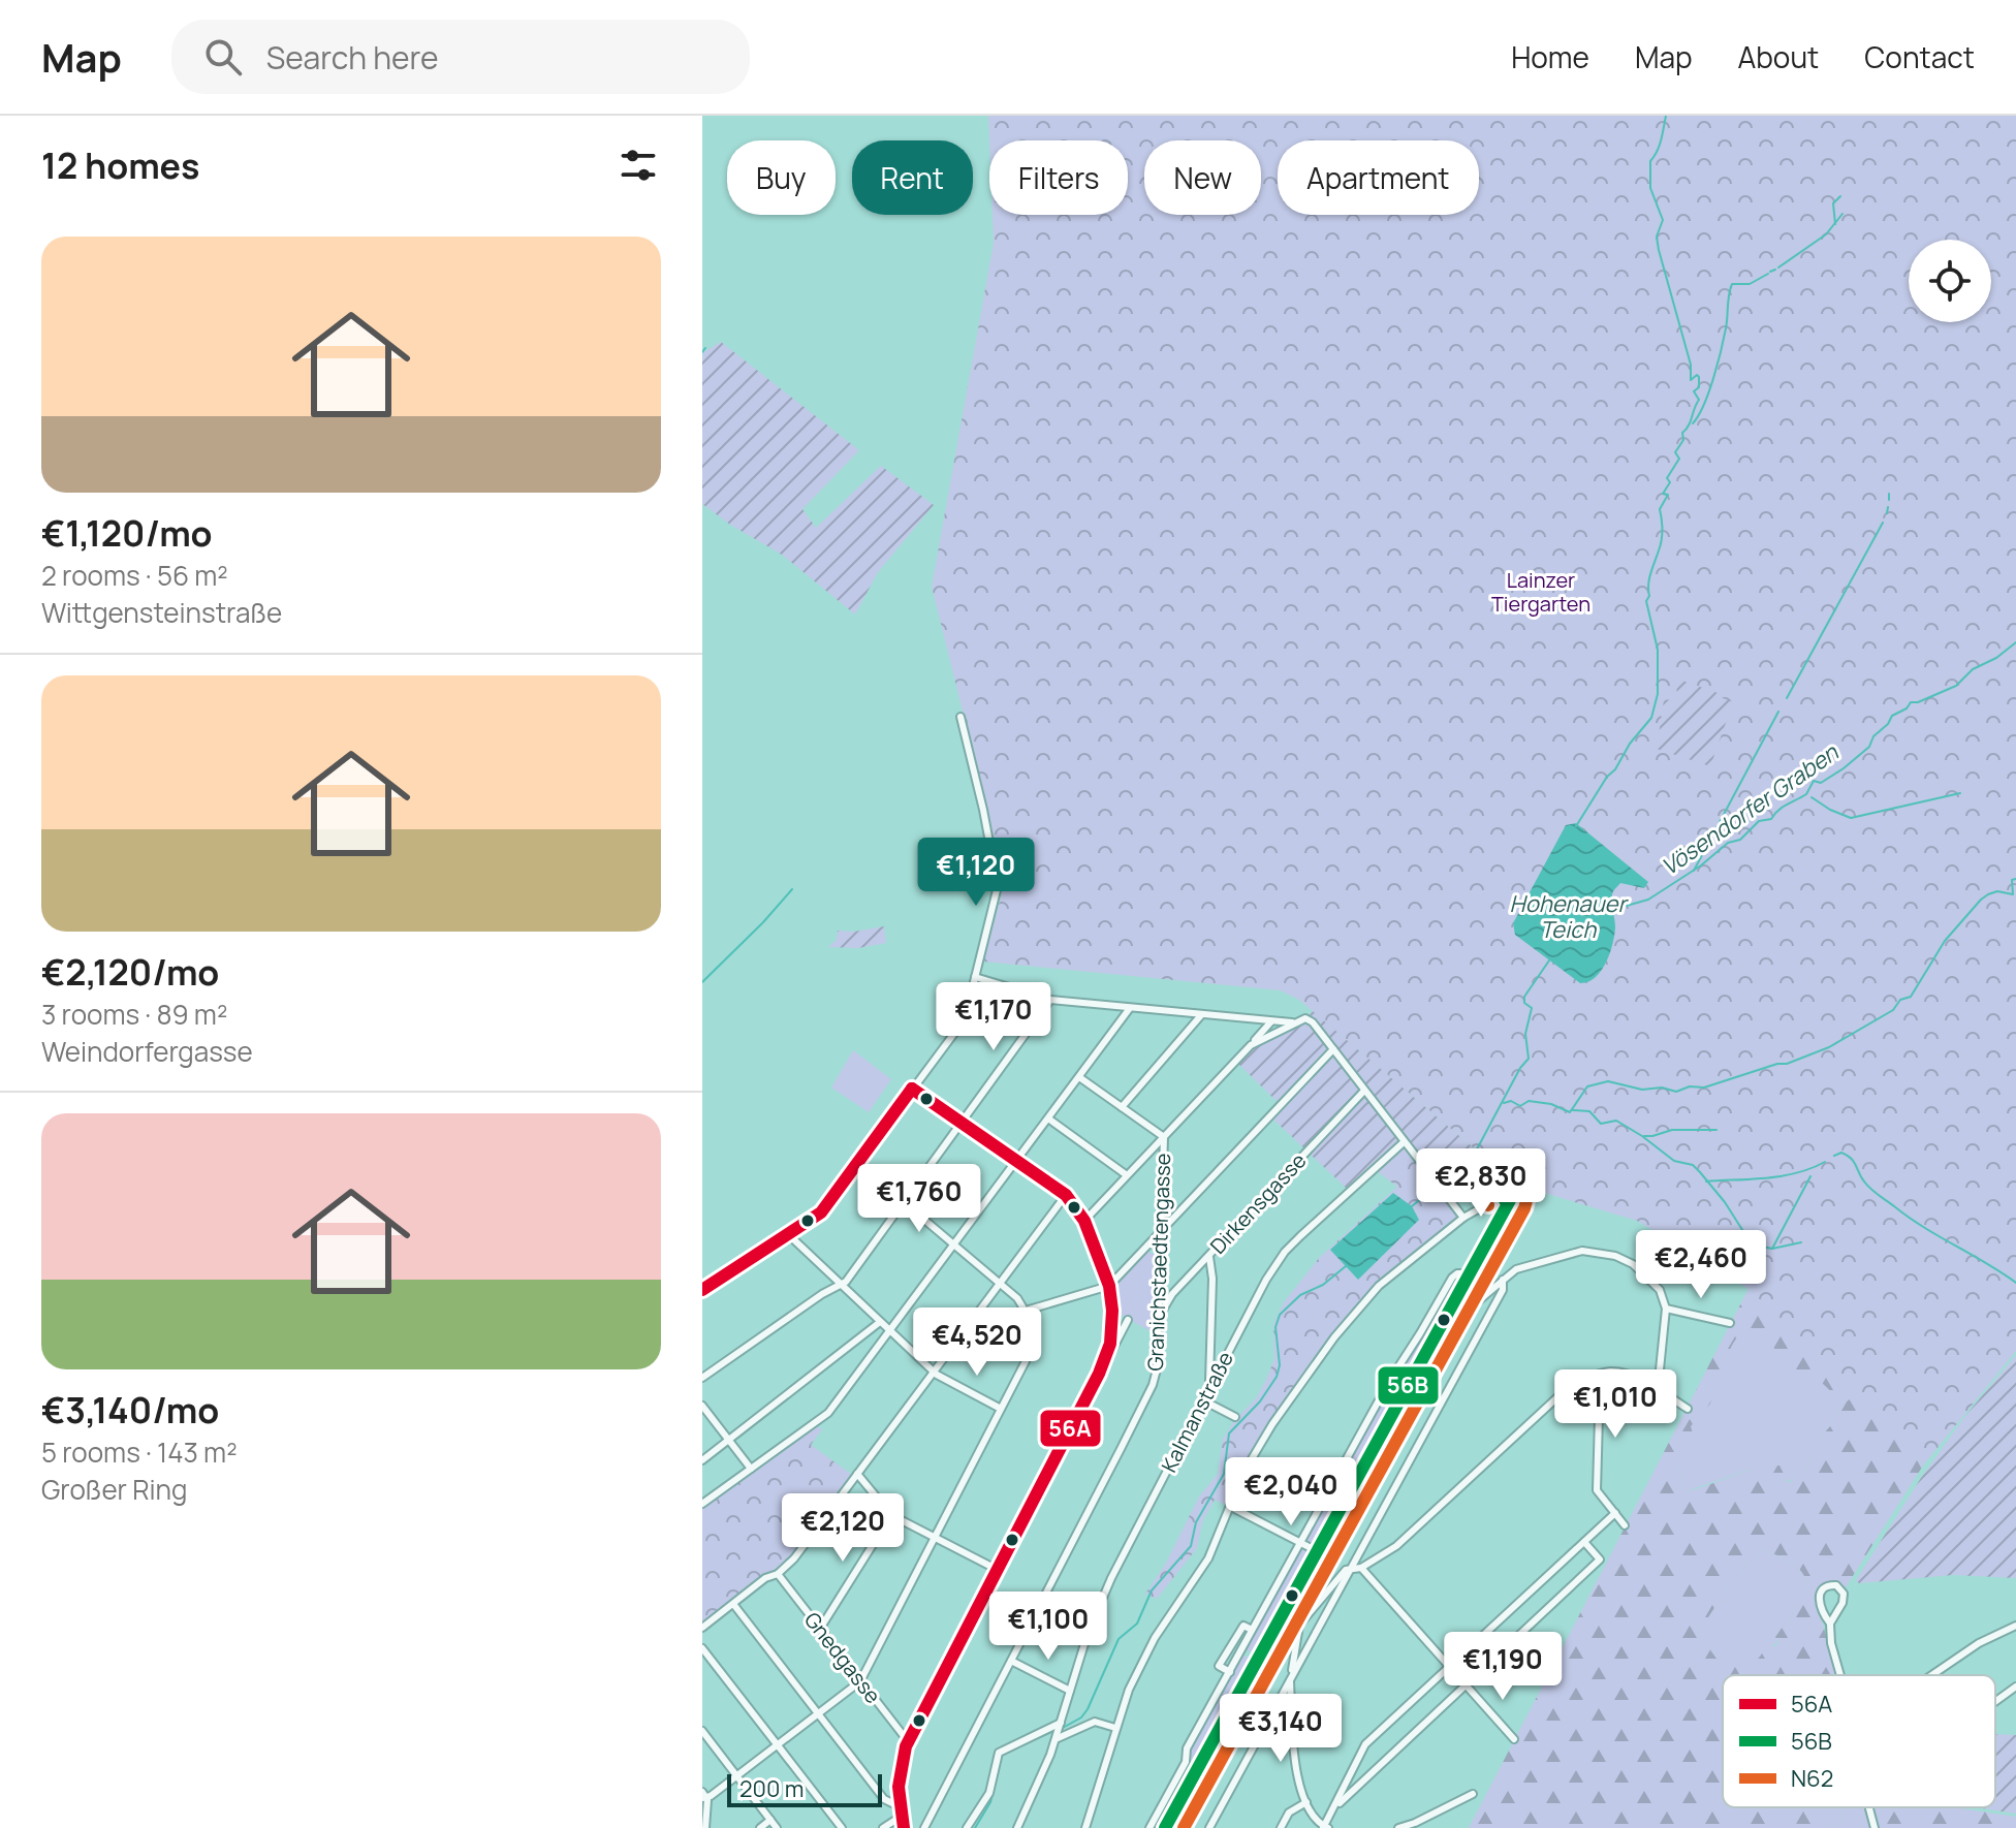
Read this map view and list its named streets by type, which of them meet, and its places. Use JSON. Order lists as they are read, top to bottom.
{
  "streets": {
    "street": [
      "Dirkensgasse",
      "Granichstaedtengasse",
      "Kalmanstraße",
      "Gnedgasse"
    ]
  },
  "crossings": [
    ["Dirkensgasse", "Granichstaedtengasse"]
  ],
  "water": ["Vösendorfer Graben", "Hohenauer Teich"],
  "parks": ["Lainzer Tiergarten"],
  "lines": ["transit line 56A", "transit line N62", "transit line 56B"],
  "legend": ["56A", "56B", "N62"],
  "scale_bar": "200 m",
  "page": {
    "header": "Map",
    "search": "Search here",
    "nav": [
      "Home",
      "Map",
      "About",
      "Contact"
    ],
    "heading": "12 homes",
    "chip": [
      "Buy",
      "Rent",
      "Filters",
      "New",
      "Apartment"
    ],
    "list": [
      {
        "name": "€1,120/mo",
        "note": "2 rooms · 56 m² · Wittgensteinstraße"
      },
      {
        "name": "€2,120/mo",
        "note": "3 rooms · 89 m² · Weindorfergasse"
      },
      {
        "name": "€3,140/mo",
        "note": "5 rooms · 143 m² · Großer Ring"
      }
    ],
    "price": [
      "€1,120",
      "€1,170",
      "€2,830",
      "€1,760",
      "€2,460",
      "€4,520",
      "€1,010",
      "€2,040",
      "€2,120",
      "€1,100",
      "€1,190",
      "€3,140"
    ],
    "scale": "200 m"
  }
}
